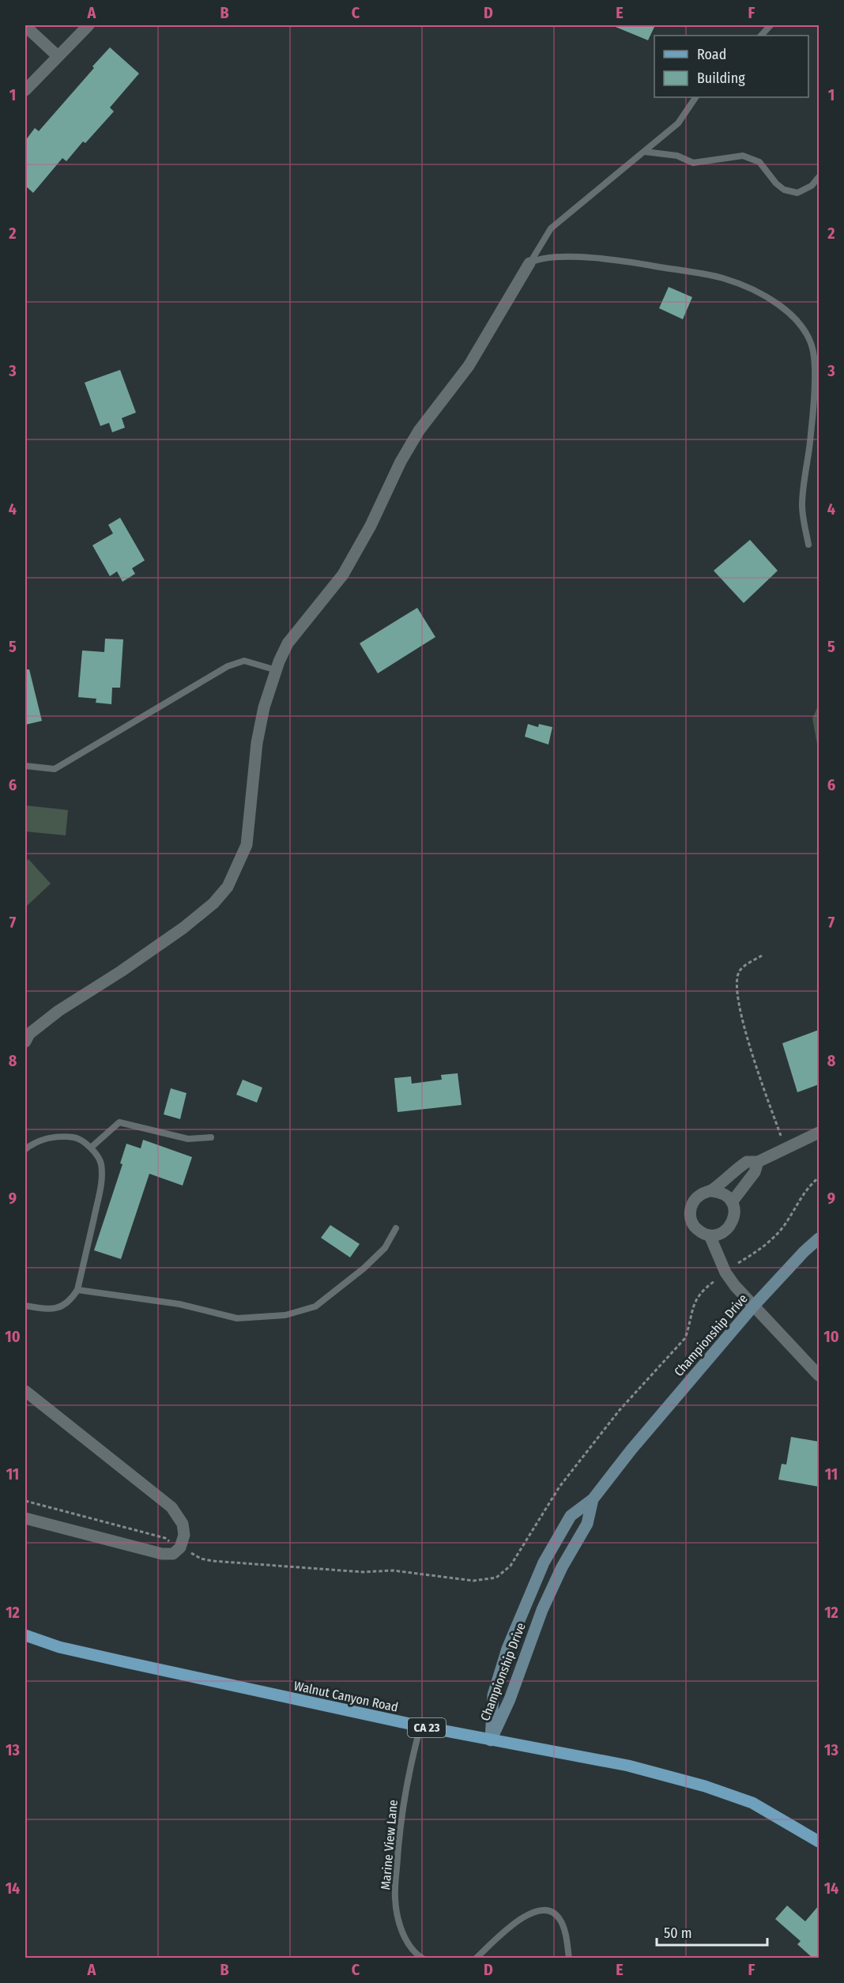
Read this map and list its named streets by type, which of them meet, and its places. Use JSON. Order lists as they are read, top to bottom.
{
  "streets": {
    "main road": ["Walnut Canyon Road", "CA 23"],
    "street": ["Championship Drive"],
    "lane": ["Marine View Lane"]
  },
  "crossings": [
    ["Championship Drive", "Walnut Canyon Road"],
    ["Walnut Canyon Road", "Marine View Lane"]
  ],
  "legend": ["Road", "Building"],
  "scale_bar": "50 m",
  "grid": {
    "columns": [
      "A",
      "B",
      "C",
      "D",
      "E",
      "F"
    ],
    "rows": [
      "1",
      "2",
      "3",
      "4",
      "5",
      "6",
      "7",
      "8",
      "9",
      "10",
      "11",
      "12",
      "13",
      "14"
    ]
  }
}
